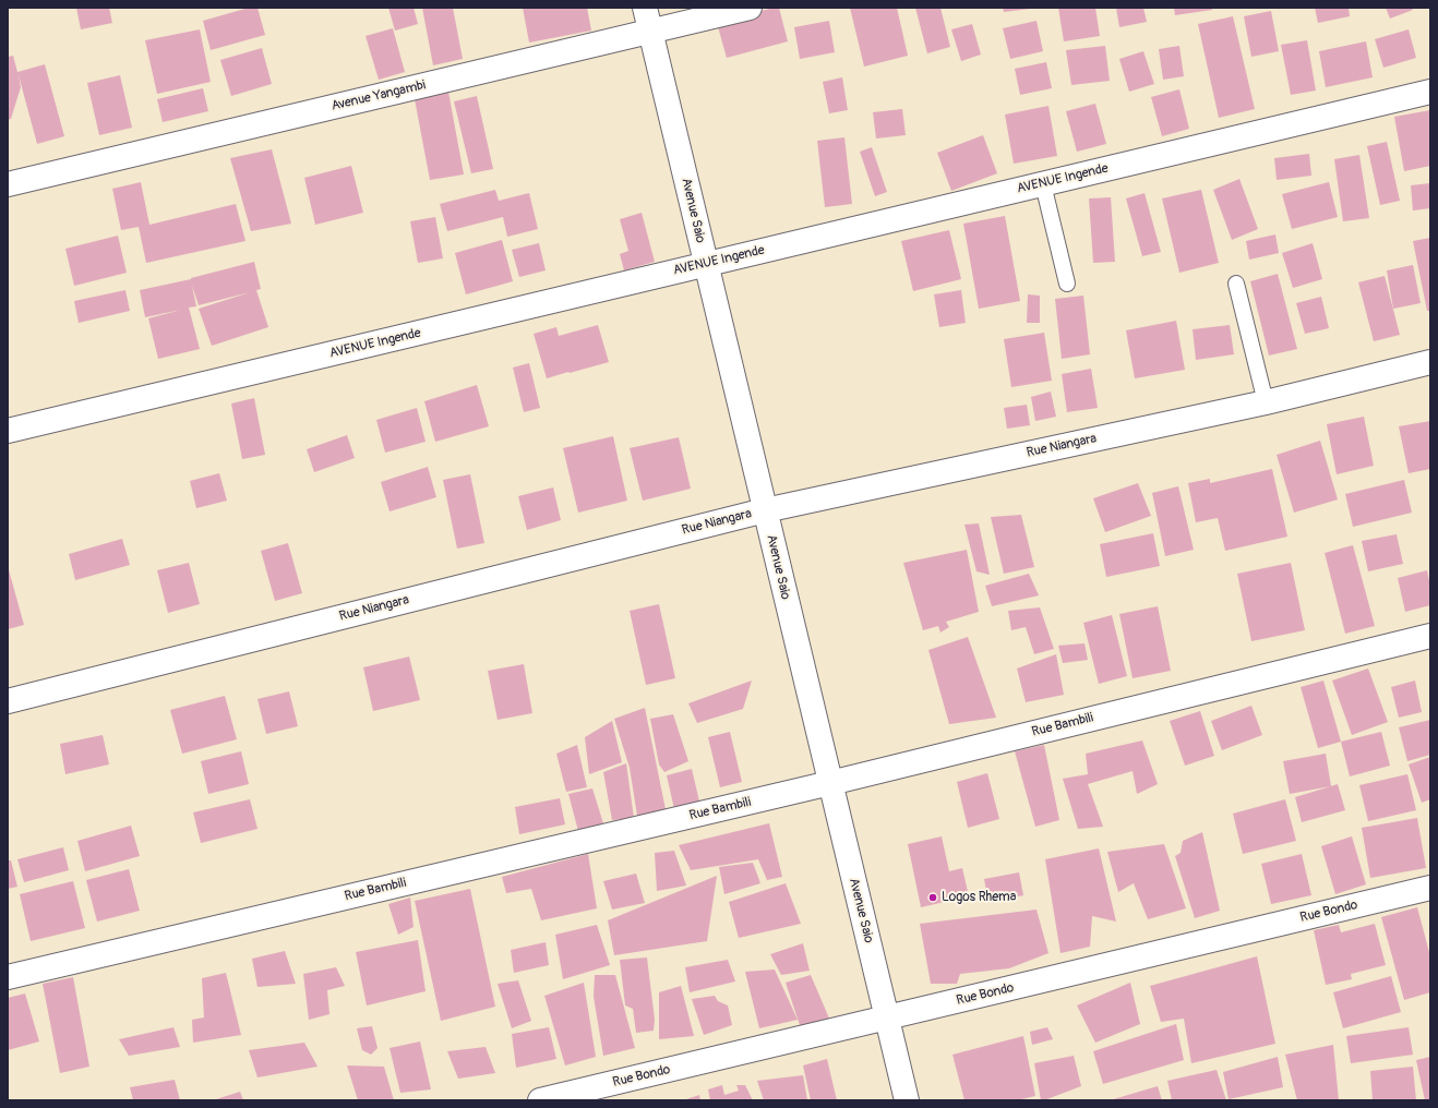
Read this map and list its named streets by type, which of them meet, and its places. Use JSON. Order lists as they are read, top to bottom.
{
  "streets": {
    "street": [
      "Avenue Yangambi",
      "AVENUE Ingende",
      "Avenue Saio",
      "Rue Niangara",
      "Rue Bambili",
      "Rue Bondo"
    ]
  },
  "crossings": [
    ["Avenue Yangambi", "Avenue Saio"],
    ["AVENUE Ingende", "Avenue Saio"],
    ["Avenue Saio", "Rue Niangara"],
    ["Avenue Saio", "Rue Bambili"],
    ["Avenue Saio", "Rue Bondo"]
  ],
  "places": ["Logos Rhema"]
}
